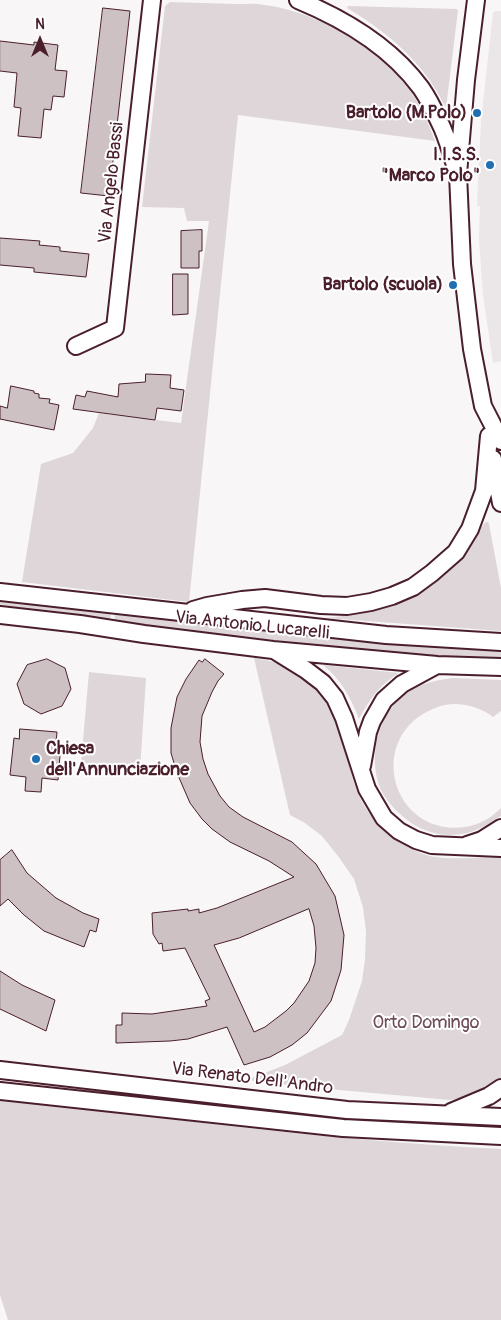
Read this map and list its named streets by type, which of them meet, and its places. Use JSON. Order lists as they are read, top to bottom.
{
  "streets": {
    "street": ["Via Angelo Bassi", "Via Antonio Lucarelli", "Via Renato Dell'Andro"]
  },
  "parks": ["Orto Domingo"],
  "places": [
    "Bartolo (M.Polo)",
    "I.I.S.S. \"Marco Polo\"",
    "Bartolo (scuola)",
    "Chiesa dell'Annunciazione"
  ],
  "north": "top"
}
